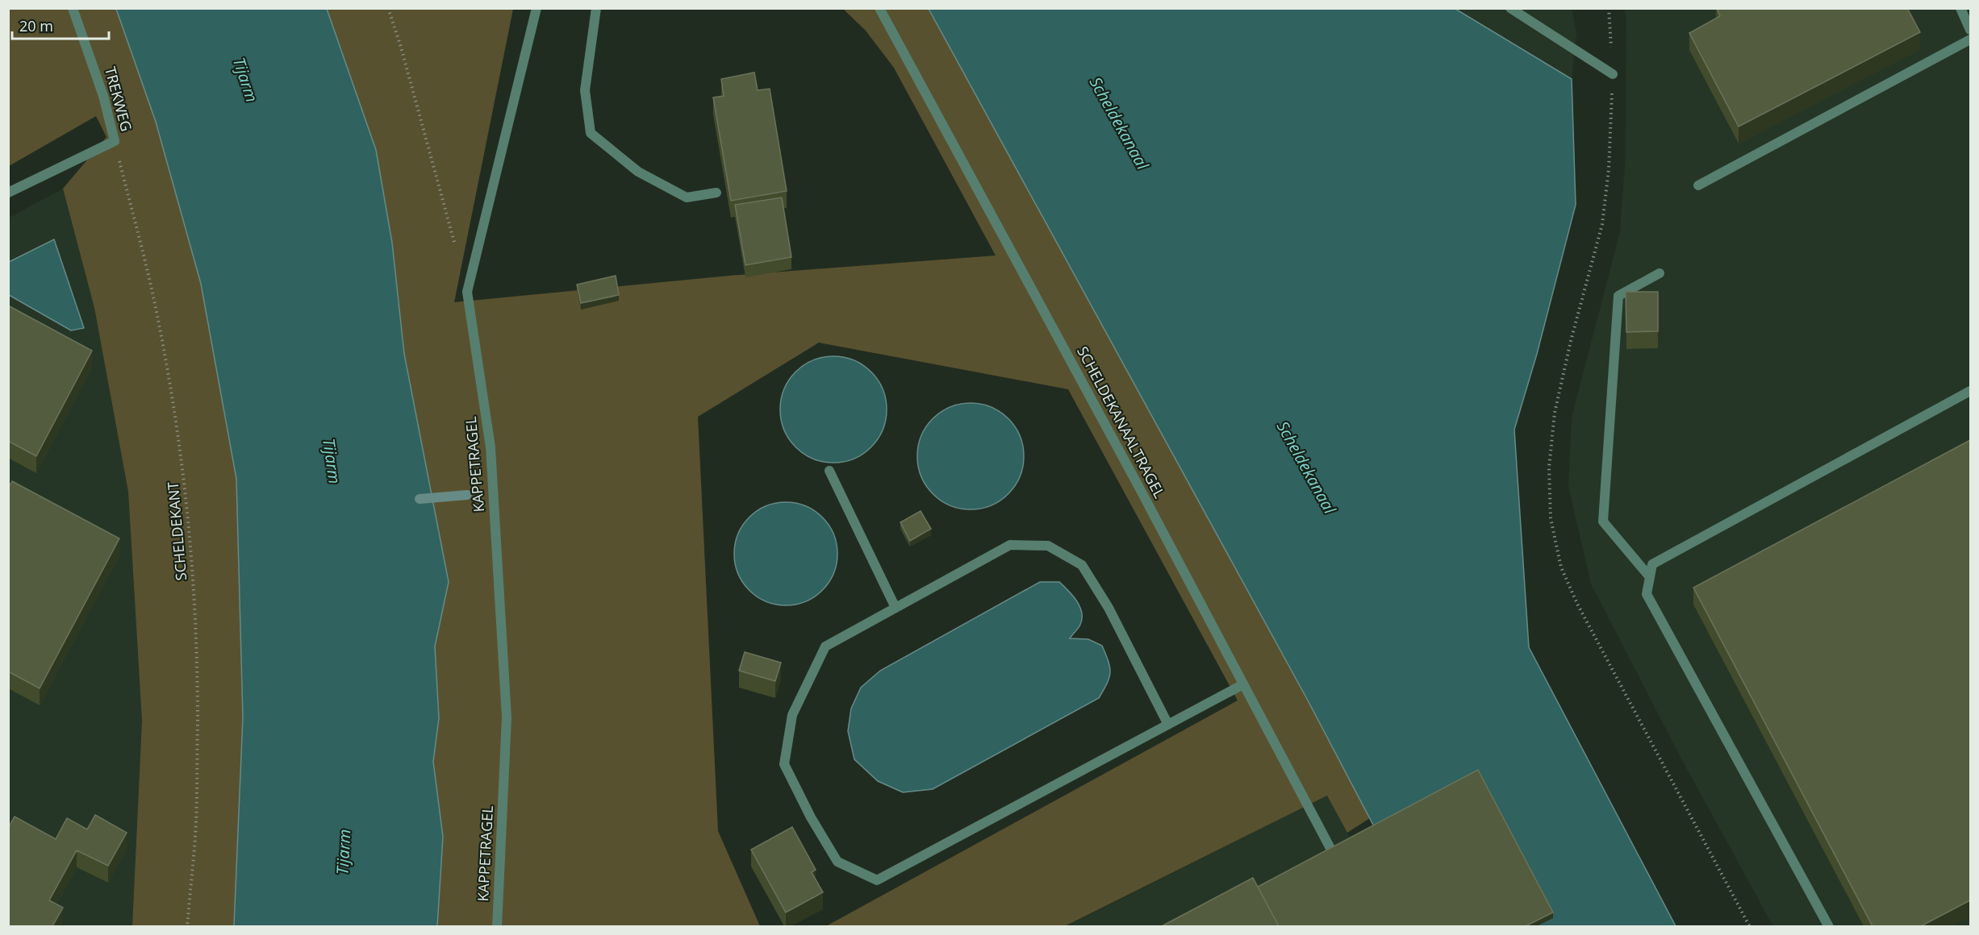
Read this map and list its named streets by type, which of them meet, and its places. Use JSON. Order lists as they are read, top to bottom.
{
  "streets": {
    "street": ["TREKWEG", "SCHELDEKANAALTRAGEL", "KAPPETRAGEL"],
    "path": ["SCHELDEKANT"]
  },
  "crossings": [
    ["TREKWEG", "SCHELDEKANT"]
  ],
  "water": ["Tijarm", "Scheldekanaal"],
  "scale_bar": "20 m"
}
